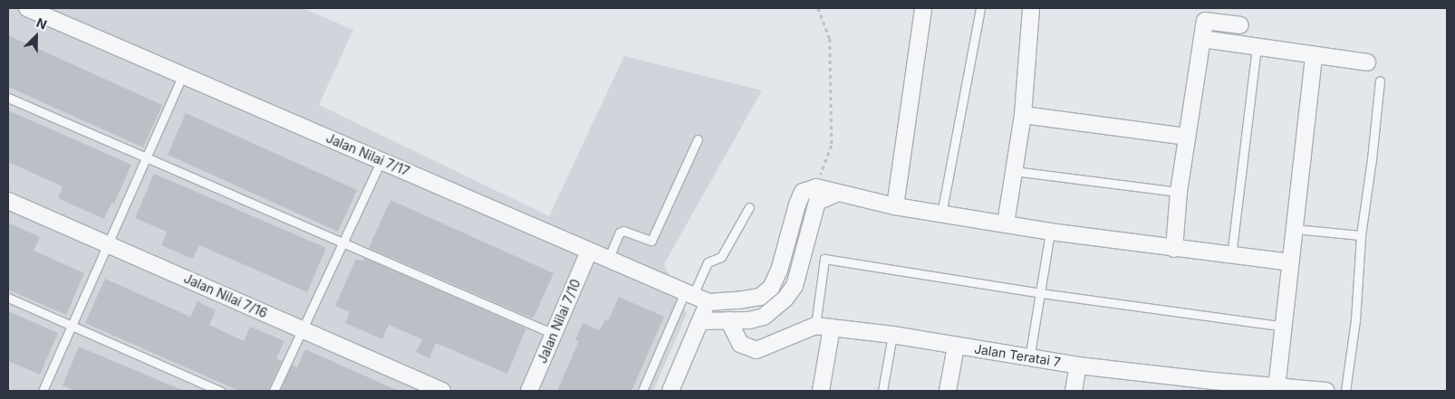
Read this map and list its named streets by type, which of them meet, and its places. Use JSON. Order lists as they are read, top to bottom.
{
  "streets": {
    "street": [
      "Jalan Nilai 7/17",
      "Jalan Nilai 7/16",
      "Jalan Nilai 7/10",
      "Jalan Teratai 7"
    ]
  },
  "crossings": [
    ["Jalan Nilai 7/17", "Jalan Nilai 7/10"]
  ],
  "north": "top right"
}
